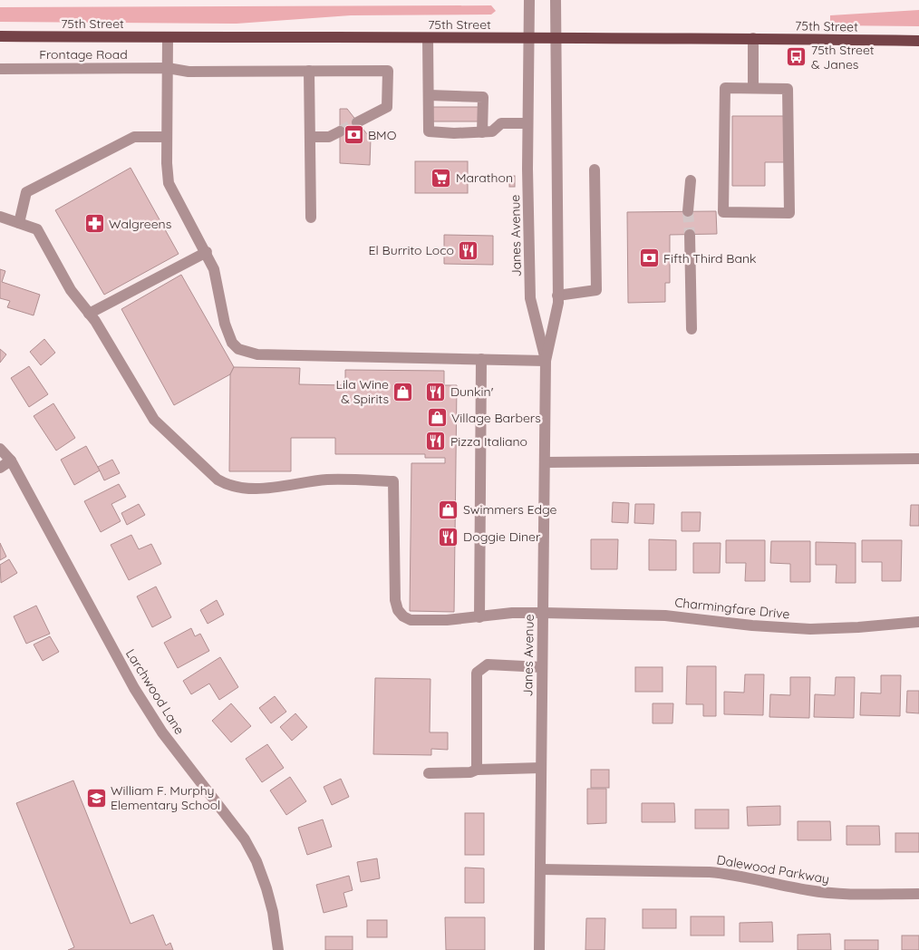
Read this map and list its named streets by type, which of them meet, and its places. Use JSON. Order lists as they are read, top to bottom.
{
  "streets": {
    "main road": ["75th Street"],
    "street": [
      "Frontage Road",
      "Janes Avenue",
      "Charmingfare Drive",
      "Larchwood Lane",
      "Dalewood Parkway"
    ]
  },
  "crossings": [
    ["75th Street", "Janes Avenue"],
    ["Janes Avenue", "Charmingfare Drive"],
    ["Janes Avenue", "Dalewood Parkway"]
  ],
  "places": {
    "bus stop": ["75th Street & Janes"],
    "bank": ["BMO", "Fifth Third Bank"],
    "supermarket": ["Marathon"],
    "pharmacy": ["Walgreens"],
    "restaurant": [
      "El Burrito Loco",
      "Dunkin'",
      "Pizza Italiano",
      "Doggie Diner"
    ],
    "shop": ["Lila Wine & Spirits", "Village Barbers", "Swimmers Edge"],
    "school or university": ["William F. Murphy Elementary School"]
  }
}
